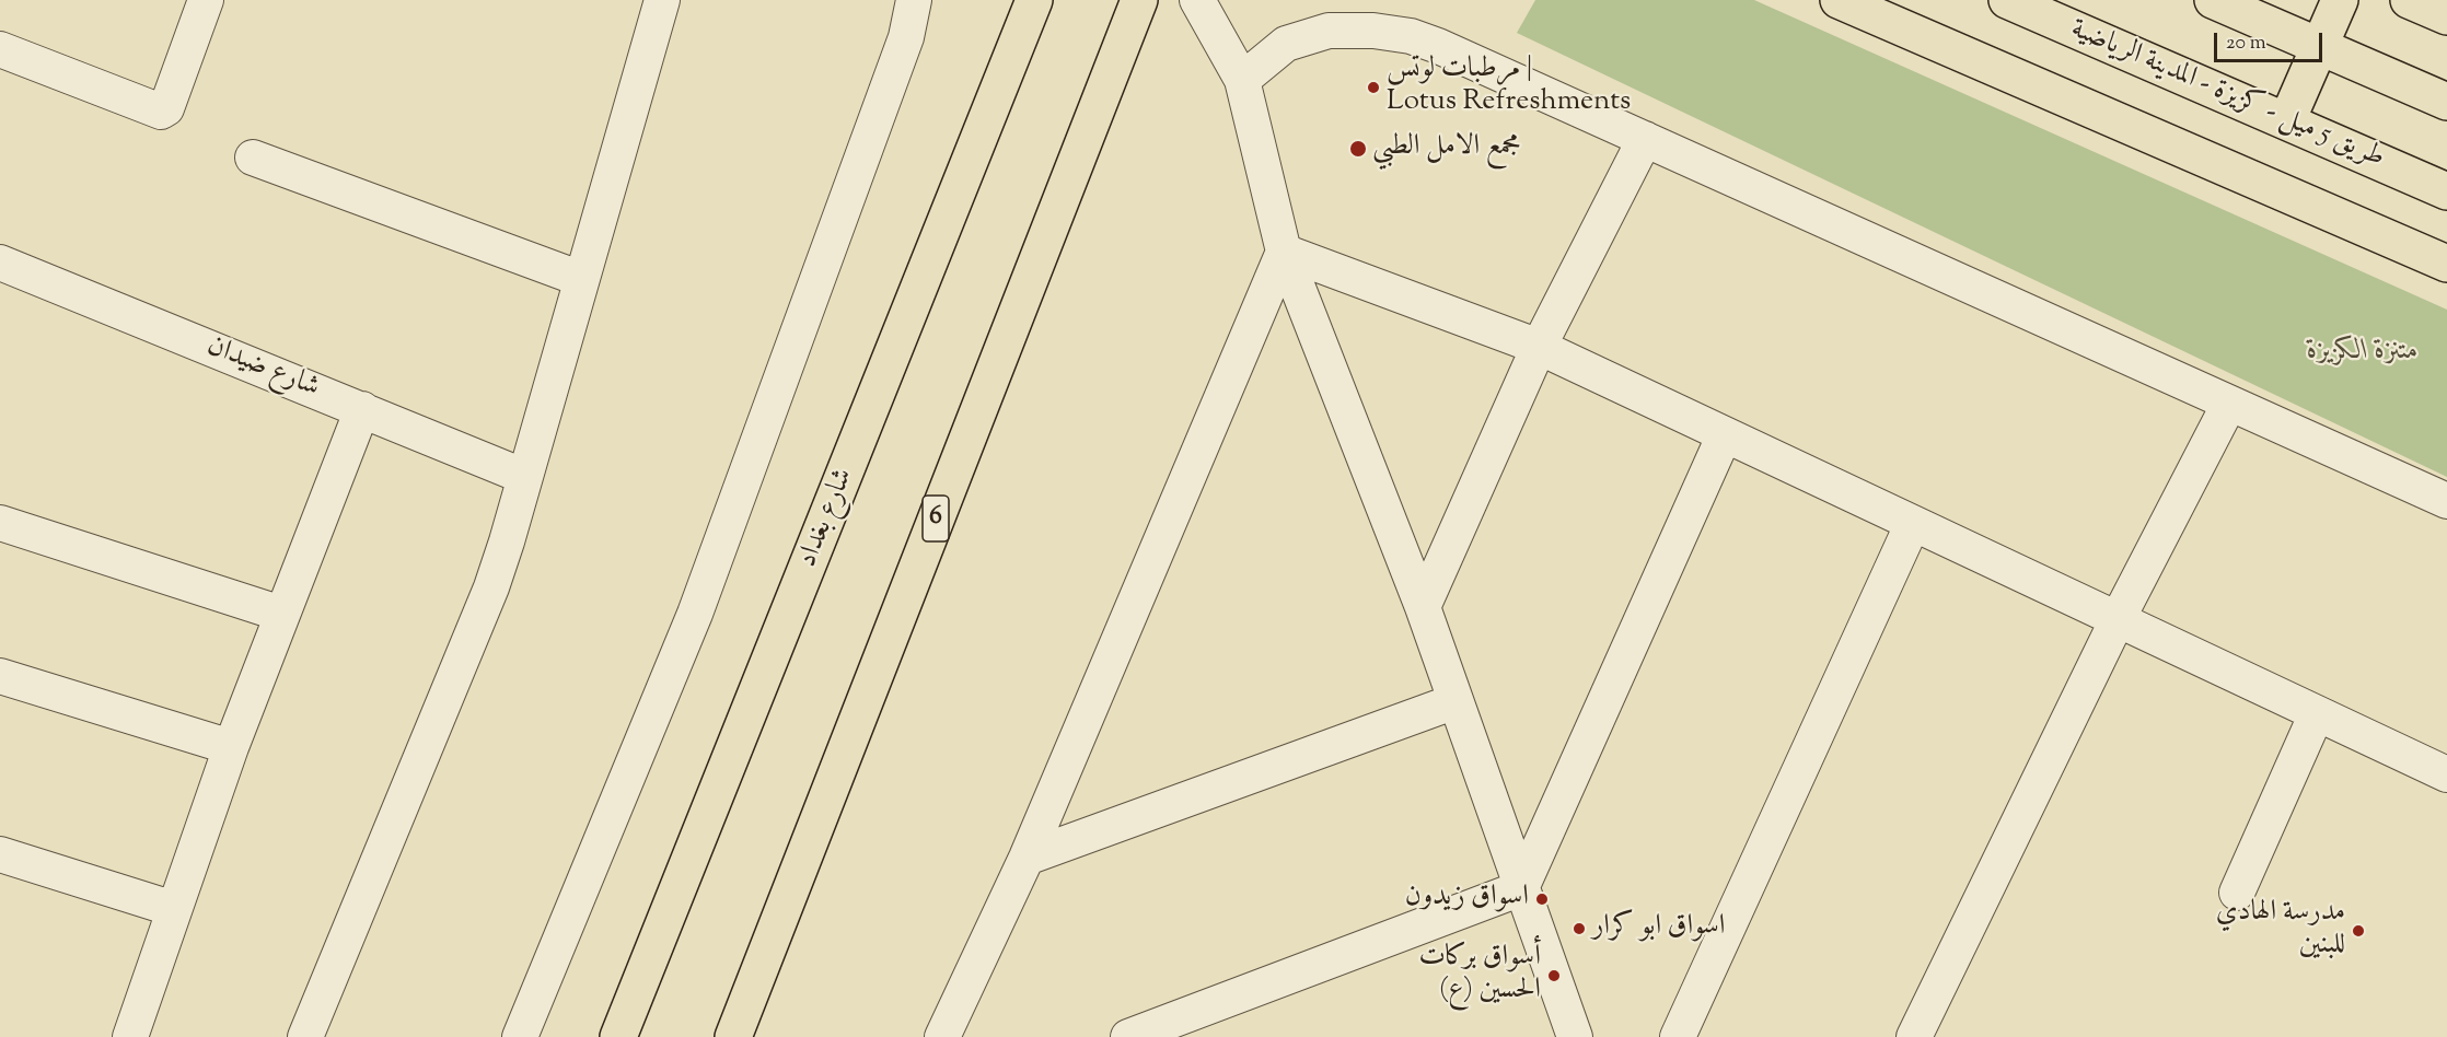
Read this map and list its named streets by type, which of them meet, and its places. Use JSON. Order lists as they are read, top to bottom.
{
  "streets": {
    "main road": ["طريق 5 ميل - كزيزة - المدينة الرياضية", "شارع بغداد", "6"],
    "street": ["شارع ضيدان"]
  },
  "parks": ["متنزة الكزيزة"],
  "places": [
    "مرطبات لوتس | Lotus Refreshments",
    "مجمع الامل الطبي",
    "اسواق زيدون",
    "اسواق ابو كرار",
    "مدرسة الهادي للبنين",
    "أسواق بركات الحسين (ع)"
  ],
  "scale_bar": "20 m"
}
